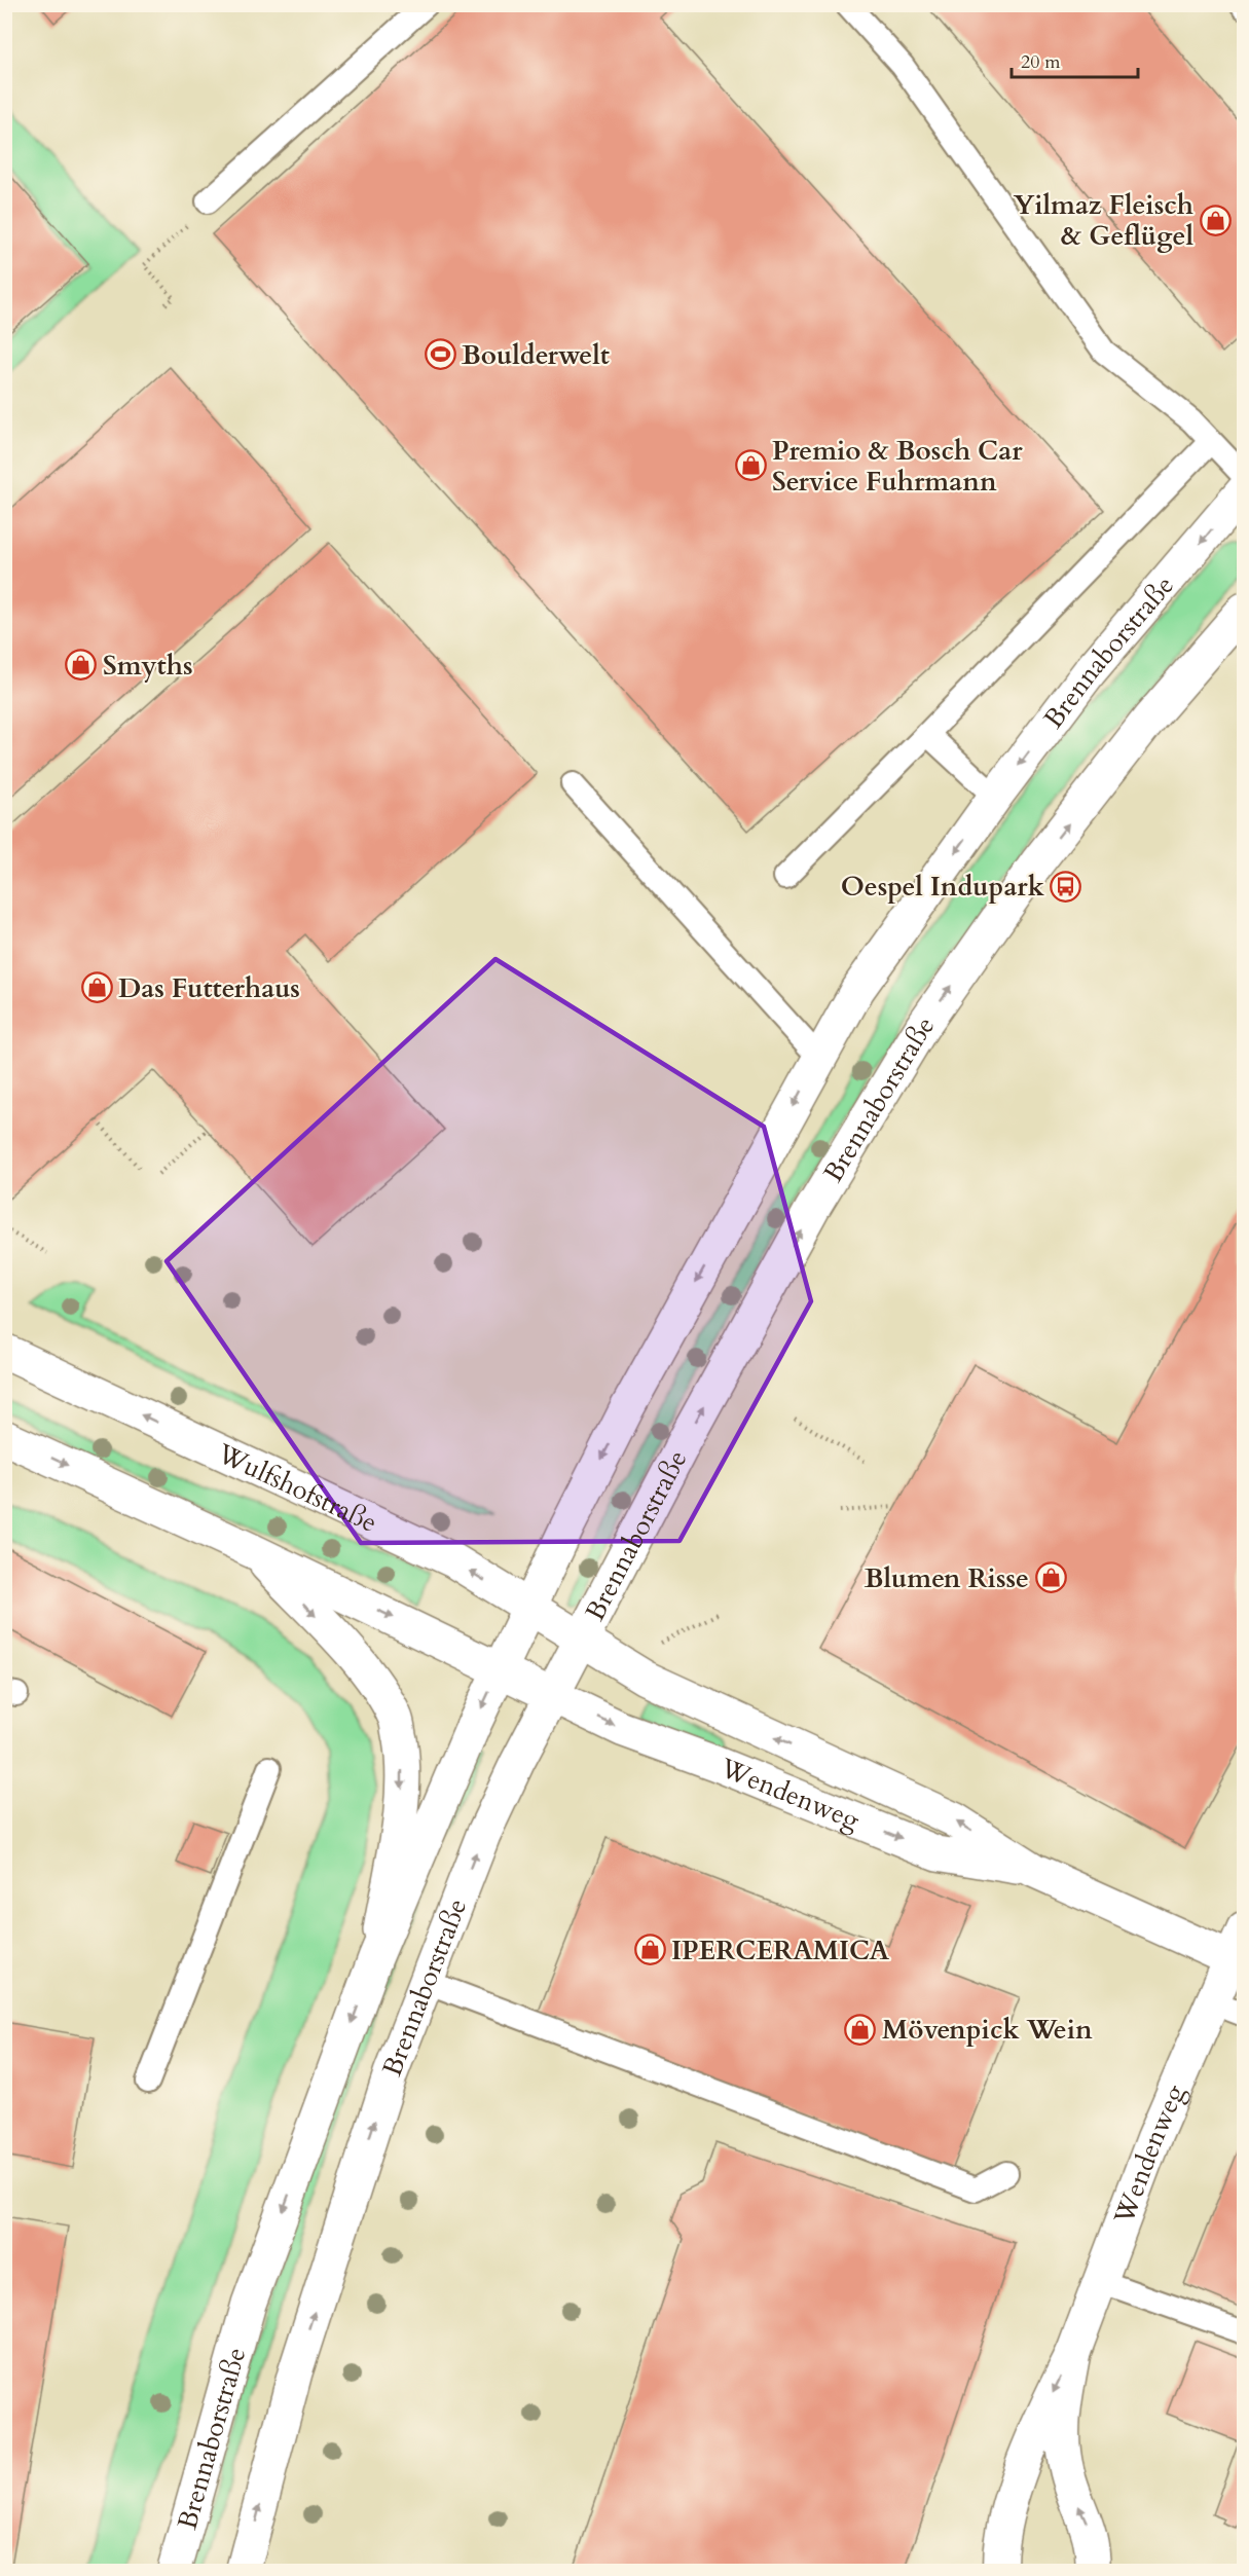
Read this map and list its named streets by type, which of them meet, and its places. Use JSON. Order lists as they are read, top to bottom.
{
  "streets": {
    "main road": ["Brennaborstraße", "Wulfshofstraße", "Wendenweg"]
  },
  "crossings": [
    ["Brennaborstraße", "Wulfshofstraße"],
    ["Brennaborstraße", "Wendenweg"],
    ["Wulfshofstraße", "Wendenweg"]
  ],
  "places": {
    "shop": [
      "Yilmaz Fleisch & Geflügel",
      "Premio & Bosch Car Service Fuhrmann",
      "Smyths",
      "Das Futterhaus",
      "Blumen Risse",
      "IPERCERAMICA",
      "Mövenpick Wein"
    ],
    "sports": ["Boulderwelt"],
    "bus stop": ["Oespel Indupark"]
  },
  "scale_bar": "20 m"
}
